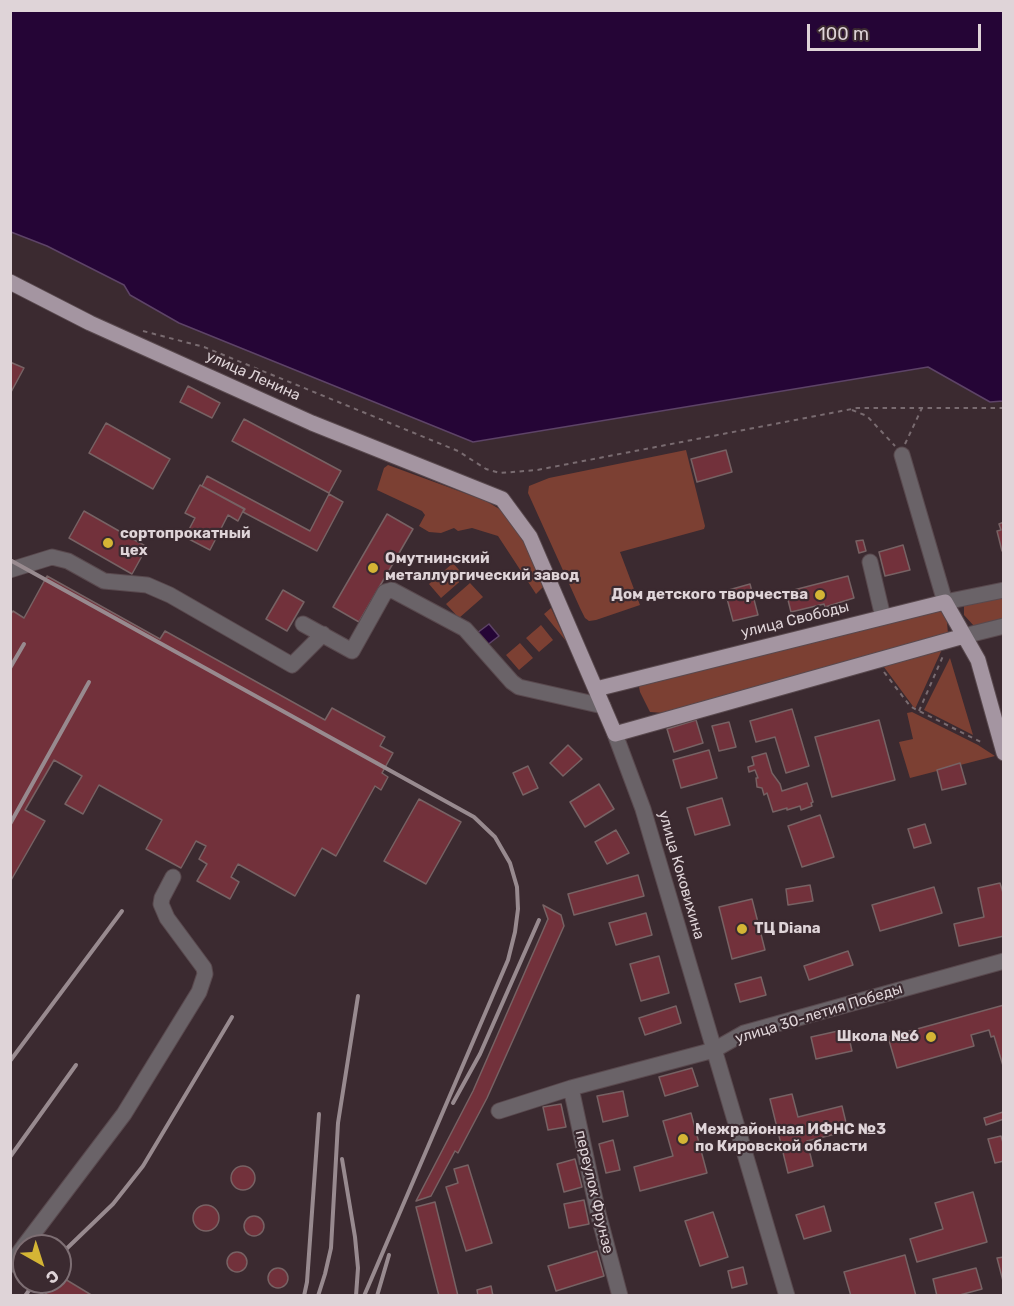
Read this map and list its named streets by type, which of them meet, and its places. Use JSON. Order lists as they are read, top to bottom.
{
  "streets": {
    "main road": ["улица Ленина", "улица Свободы", "улица Коковихина"],
    "street": ["улица 30-летия Победы", "переулок Фрунзе"]
  },
  "crossings": [
    ["улица Ленина", "улица Коковихина"],
    ["улица Свободы", "улица Коковихина"],
    ["улица Коковихина", "улица 30-летия Победы"],
    ["улица 30-летия Победы", "переулок Фрунзе"]
  ],
  "places": [
    "сортопрокатный цех",
    "Омутнинский металлургический завод",
    "Дом детского творчества",
    "ТЦ Diana",
    "Школа №6",
    "Межрайонная ИФНС №3 по Кировской области"
  ],
  "scale_bar": "100 m",
  "north": "bottom right"
}
